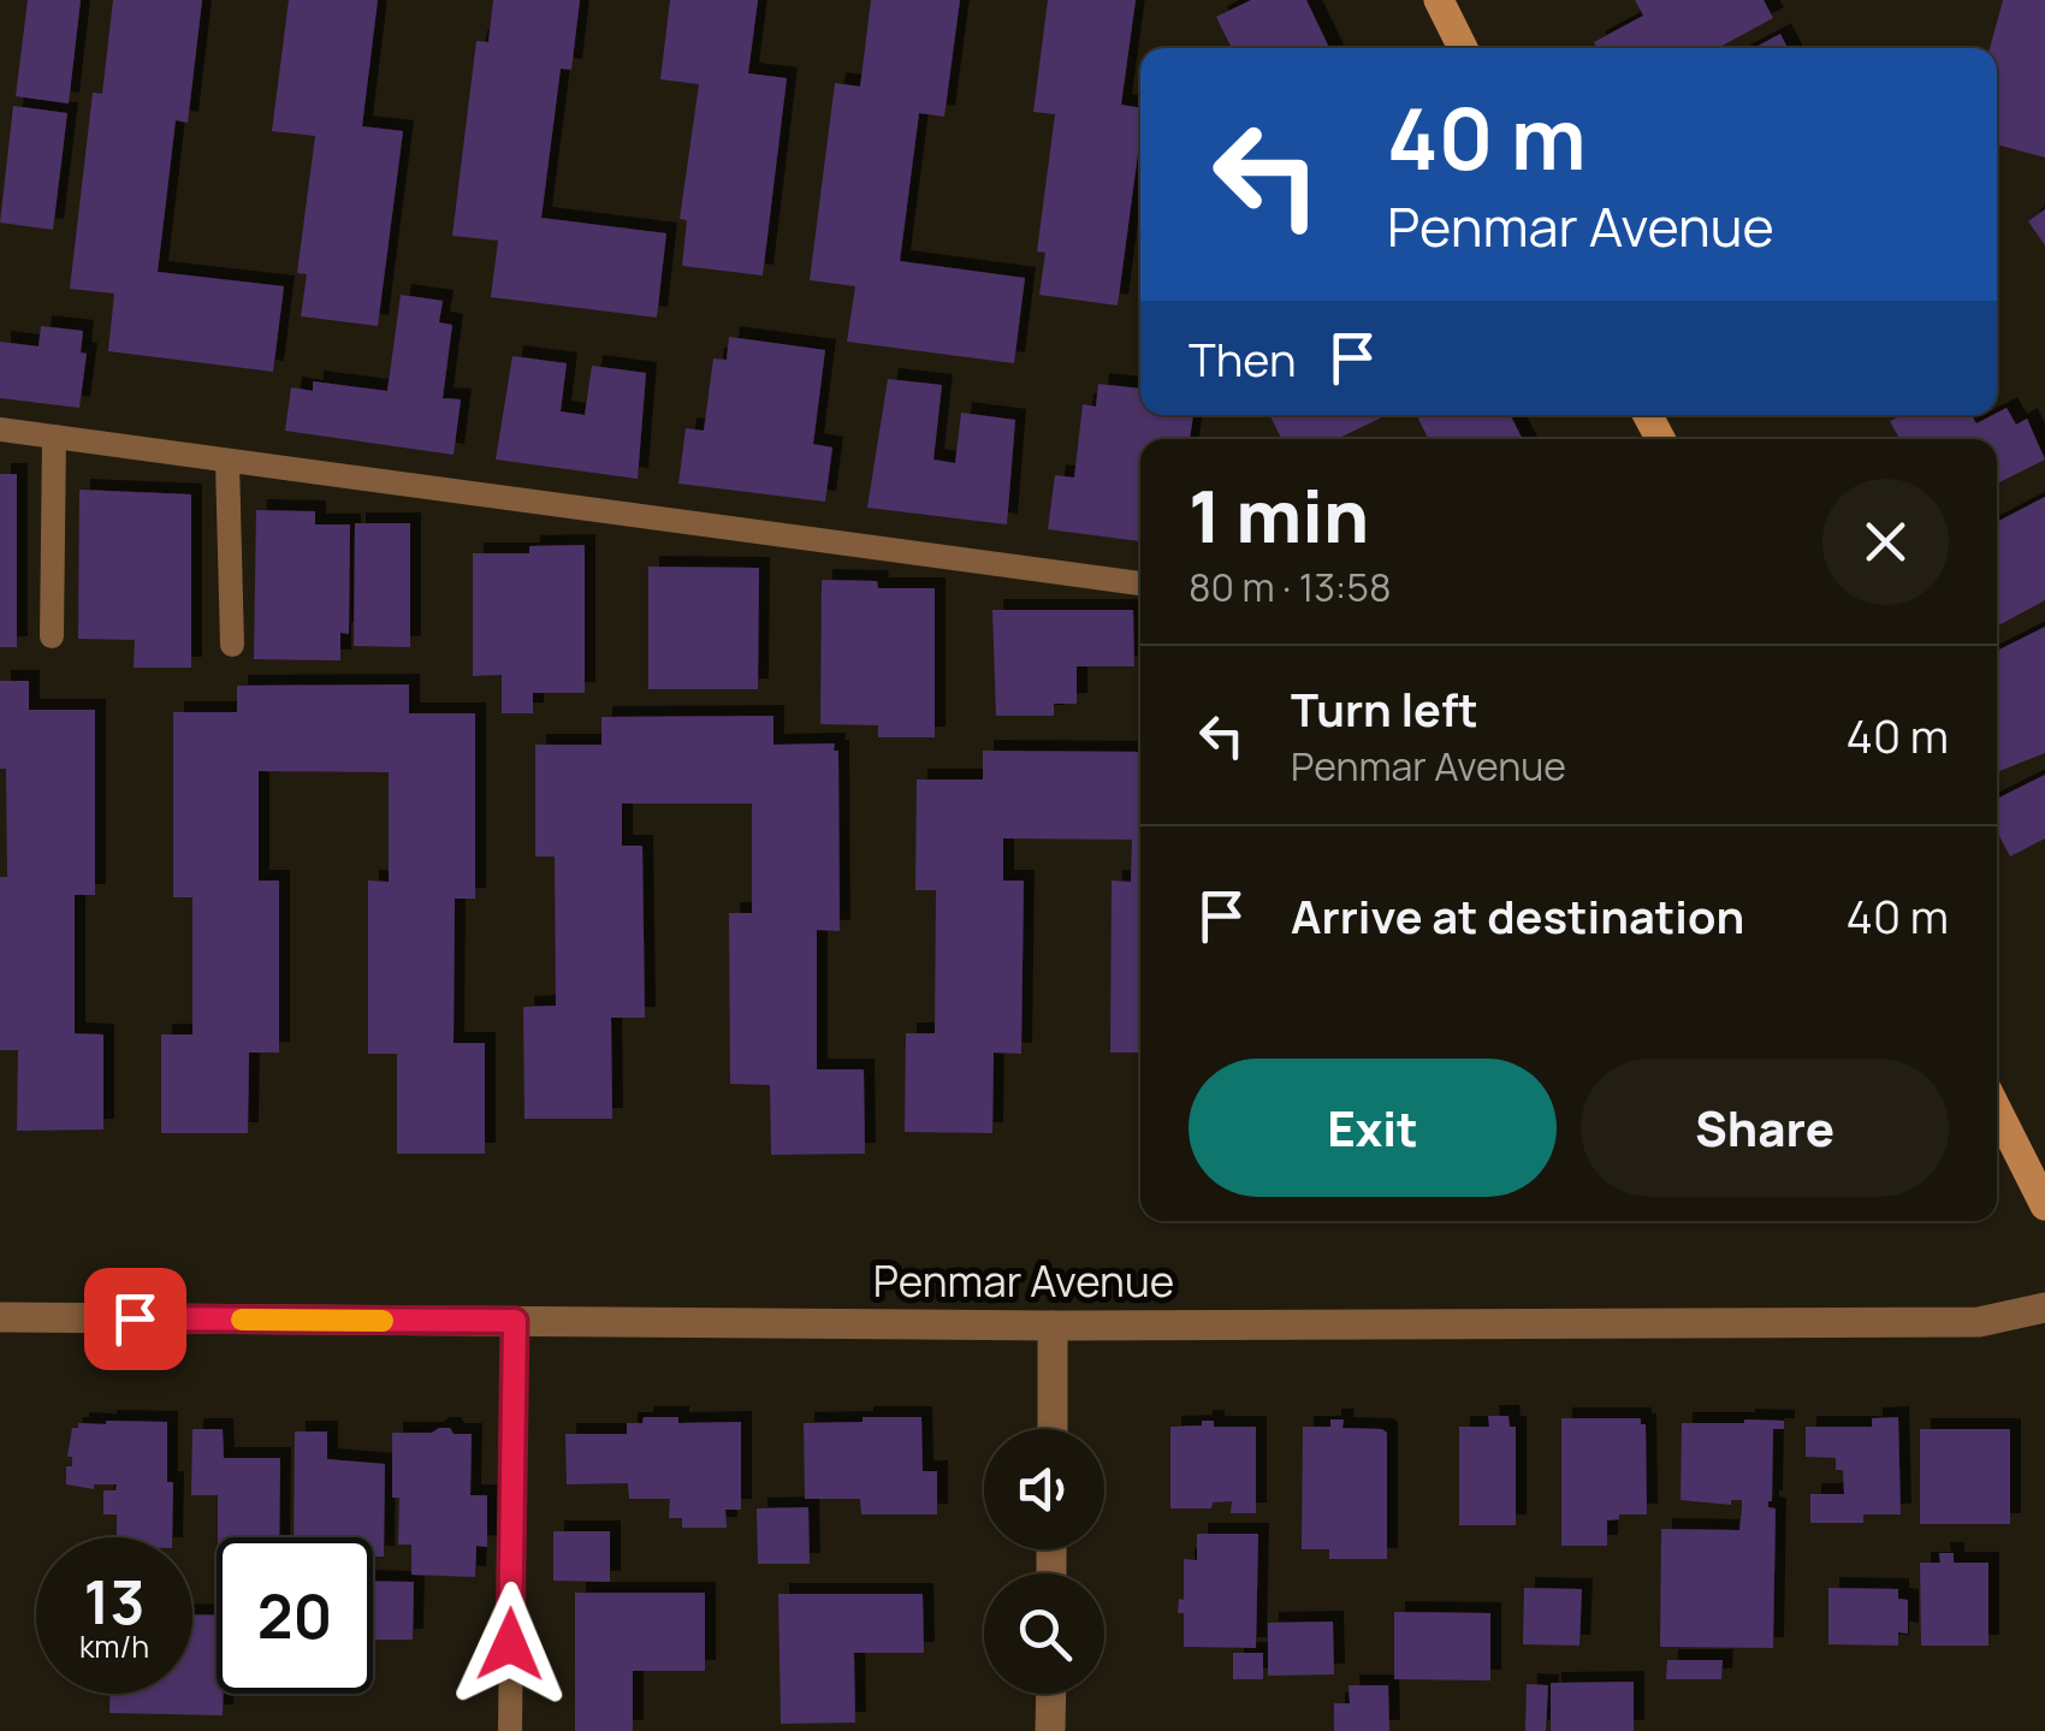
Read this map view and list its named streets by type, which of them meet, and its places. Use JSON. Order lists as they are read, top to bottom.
{
  "streets": {
    "street": ["Penmar Avenue"]
  },
  "page": {
    "turn": ["40 m", "Penmar Avenue"],
    "then": "Then",
    "heading": ["1 min", "80 m · 13:58"],
    "list": [
      {
        "name": "Turn left",
        "note": "Penmar Avenue",
        "value": "40 m"
      },
      {
        "name": "Arrive at destination",
        "value": "40 m"
      }
    ],
    "buttons": ["Exit", "Share"],
    "speed": "13 km/h",
    "limit": "20"
  }
}
